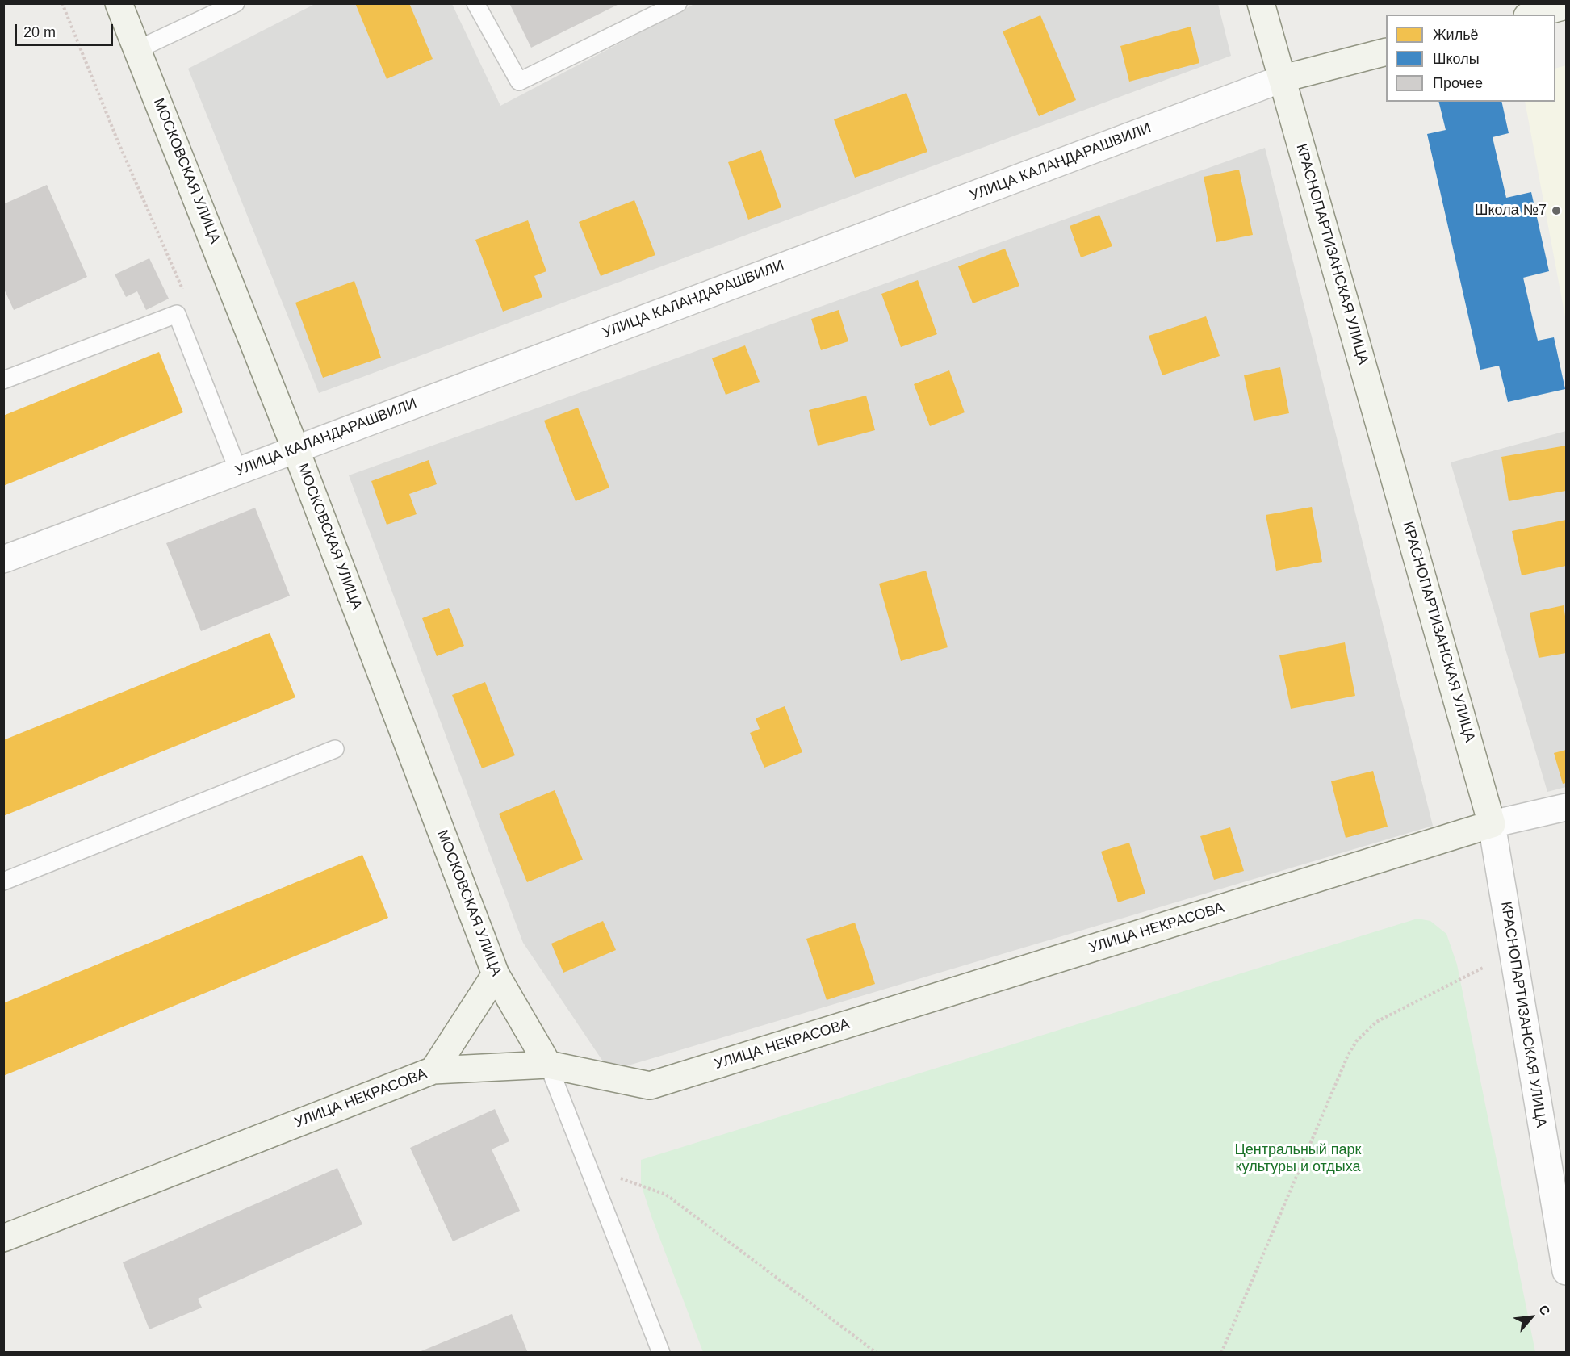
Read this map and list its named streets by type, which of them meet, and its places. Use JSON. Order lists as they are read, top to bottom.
{
  "streets": {
    "main road": [
      "УЛИЦА КАЛАНДАРАШВИЛИ",
      "МОСКОВСКАЯ УЛИЦА",
      "КРАСНОПАРТИЗАНСКАЯ УЛИЦА",
      "УЛИЦА НЕКРАСОВА"
    ]
  },
  "crossings": [
    ["УЛИЦА КАЛАНДАРАШВИЛИ", "МОСКОВСКАЯ УЛИЦА"],
    ["УЛИЦА КАЛАНДАРАШВИЛИ", "КРАСНОПАРТИЗАНСКАЯ УЛИЦА"],
    ["МОСКОВСКАЯ УЛИЦА", "УЛИЦА НЕКРАСОВА"],
    ["КРАСНОПАРТИЗАНСКАЯ УЛИЦА", "УЛИЦА НЕКРАСОВА"]
  ],
  "parks": ["Центральный парк культуры и отдыха"],
  "places": ["Школа №7"],
  "legend": ["Жильё", "Школы", "Прочее"],
  "scale_bar": "20 m",
  "north": "top right"
}
